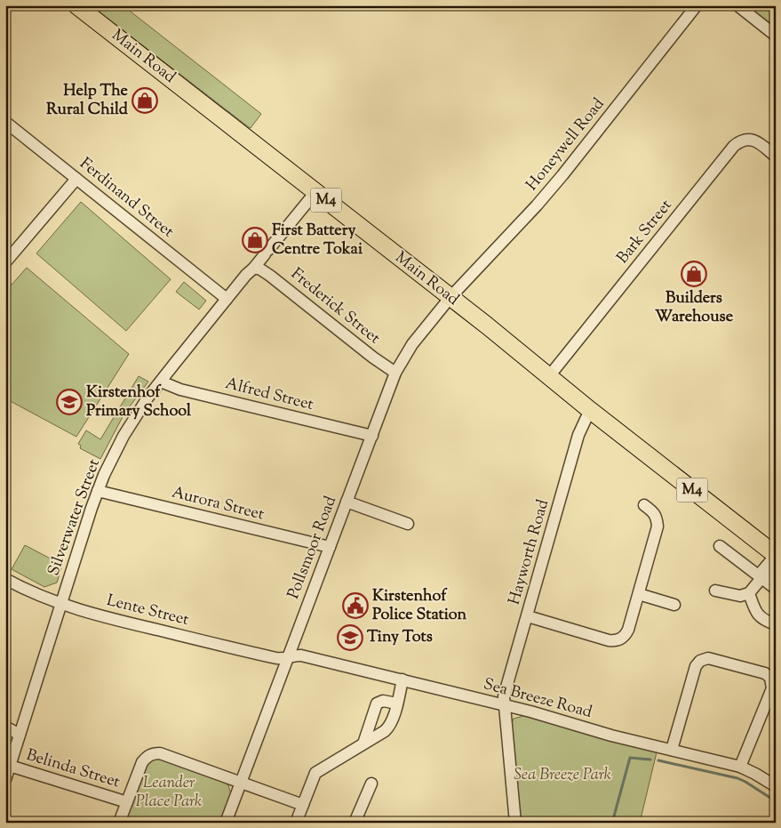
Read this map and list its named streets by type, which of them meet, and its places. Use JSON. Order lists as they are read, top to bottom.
{
  "streets": {
    "main road": ["Main Road", "M4"],
    "street": [
      "Honeywell Road",
      "Ferdinand Street",
      "Bark Street",
      "Frederick Street",
      "Alfred Street",
      "Aurora Street",
      "Silverwater Street",
      "Pollsmoor Road",
      "Hayworth Road",
      "Lente Street",
      "Sea Breeze Road",
      "Belinda Street"
    ]
  },
  "crossings": [
    ["Main Road", "Honeywell Road"],
    ["Main Road", "Bark Street"],
    ["Main Road", "Silverwater Street"],
    ["Main Road", "Pollsmoor Road"],
    ["Main Road", "Hayworth Road"],
    ["Honeywell Road", "Pollsmoor Road"],
    ["Ferdinand Street", "Silverwater Street"],
    ["Frederick Street", "Silverwater Street"],
    ["Frederick Street", "Pollsmoor Road"],
    ["Alfred Street", "Silverwater Street"],
    ["Alfred Street", "Pollsmoor Road"],
    ["Aurora Street", "Silverwater Street"],
    ["Aurora Street", "Pollsmoor Road"],
    ["Silverwater Street", "Lente Street"],
    ["Silverwater Street", "Belinda Street"],
    ["Pollsmoor Road", "Lente Street"],
    ["Pollsmoor Road", "Sea Breeze Road"],
    ["Hayworth Road", "Sea Breeze Road"],
    ["Lente Street", "Sea Breeze Road"]
  ],
  "parks": ["Sea Breeze Park", "Leander Place Park"],
  "places": {
    "shop": ["Help The Rural Child", "First Battery Centre Tokai", "Builders Warehouse"],
    "school or university": ["Kirstenhof Primary School", "Tiny Tots"],
    "public building": ["Kirstenhof Police Station"]
  }
}
